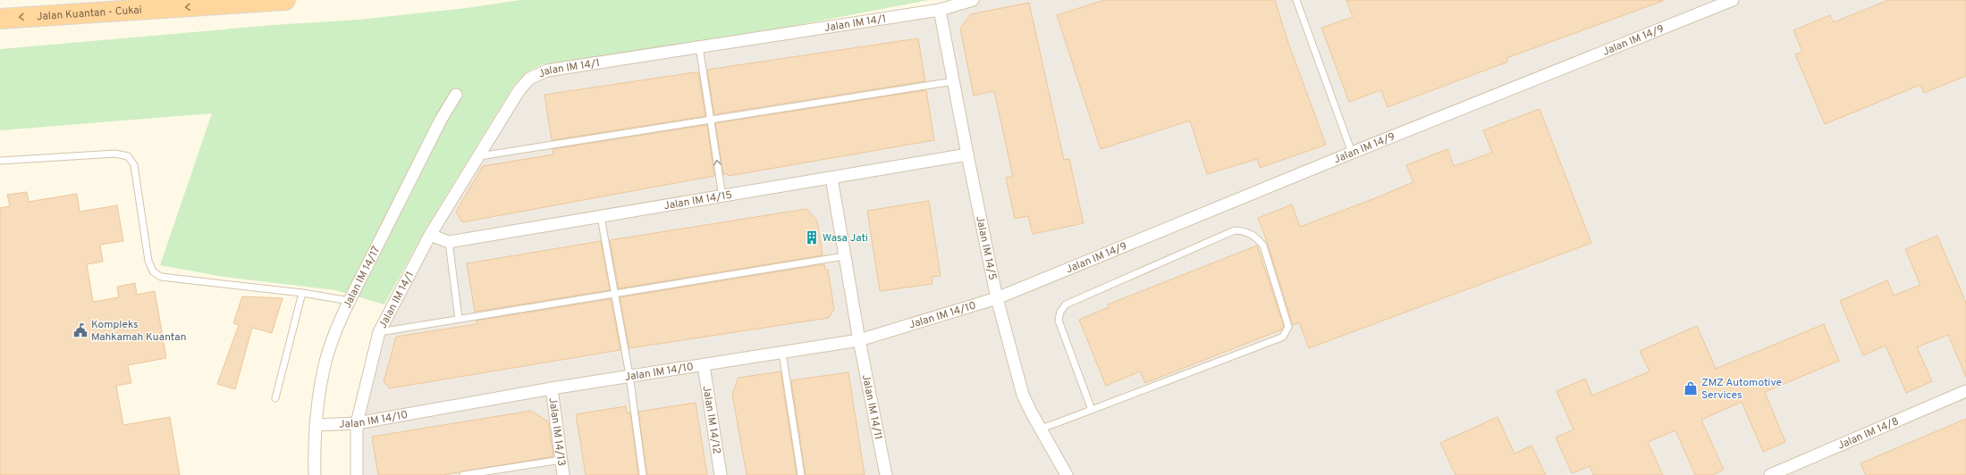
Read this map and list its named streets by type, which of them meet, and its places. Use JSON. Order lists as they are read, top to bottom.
{
  "streets": {
    "highway": ["Jalan Kuantan - Cukai"],
    "street": [
      "Jalan IM 14/1",
      "Jalan IM 14/9",
      "Jalan IM 14/15",
      "Jalan IM 14/5",
      "Jalan IM 14/17",
      "Jalan IM 14/10",
      "Jalan IM 14/11",
      "Jalan IM 14/12",
      "Jalan IM 14/13",
      "Jalan IM 14/8"
    ]
  },
  "crossings": [
    ["Jalan IM 14/1", "Jalan IM 14/5"],
    ["Jalan IM 14/1", "Jalan IM 14/10"],
    ["Jalan IM 14/9", "Jalan IM 14/5"],
    ["Jalan IM 14/9", "Jalan IM 14/10"],
    ["Jalan IM 14/15", "Jalan IM 14/5"],
    ["Jalan IM 14/15", "Jalan IM 14/11"],
    ["Jalan IM 14/5", "Jalan IM 14/10"],
    ["Jalan IM 14/17", "Jalan IM 14/10"],
    ["Jalan IM 14/10", "Jalan IM 14/11"],
    ["Jalan IM 14/10", "Jalan IM 14/12"],
    ["Jalan IM 14/10", "Jalan IM 14/13"]
  ],
  "one_way": ["Jalan Kuantan - Cukai"],
  "places": {
    "building": ["Wasa Jati"],
    "public building": ["Kompleks Mahkamah Kuantan"],
    "shop": ["ZMZ Automotive Services"]
  }
}
